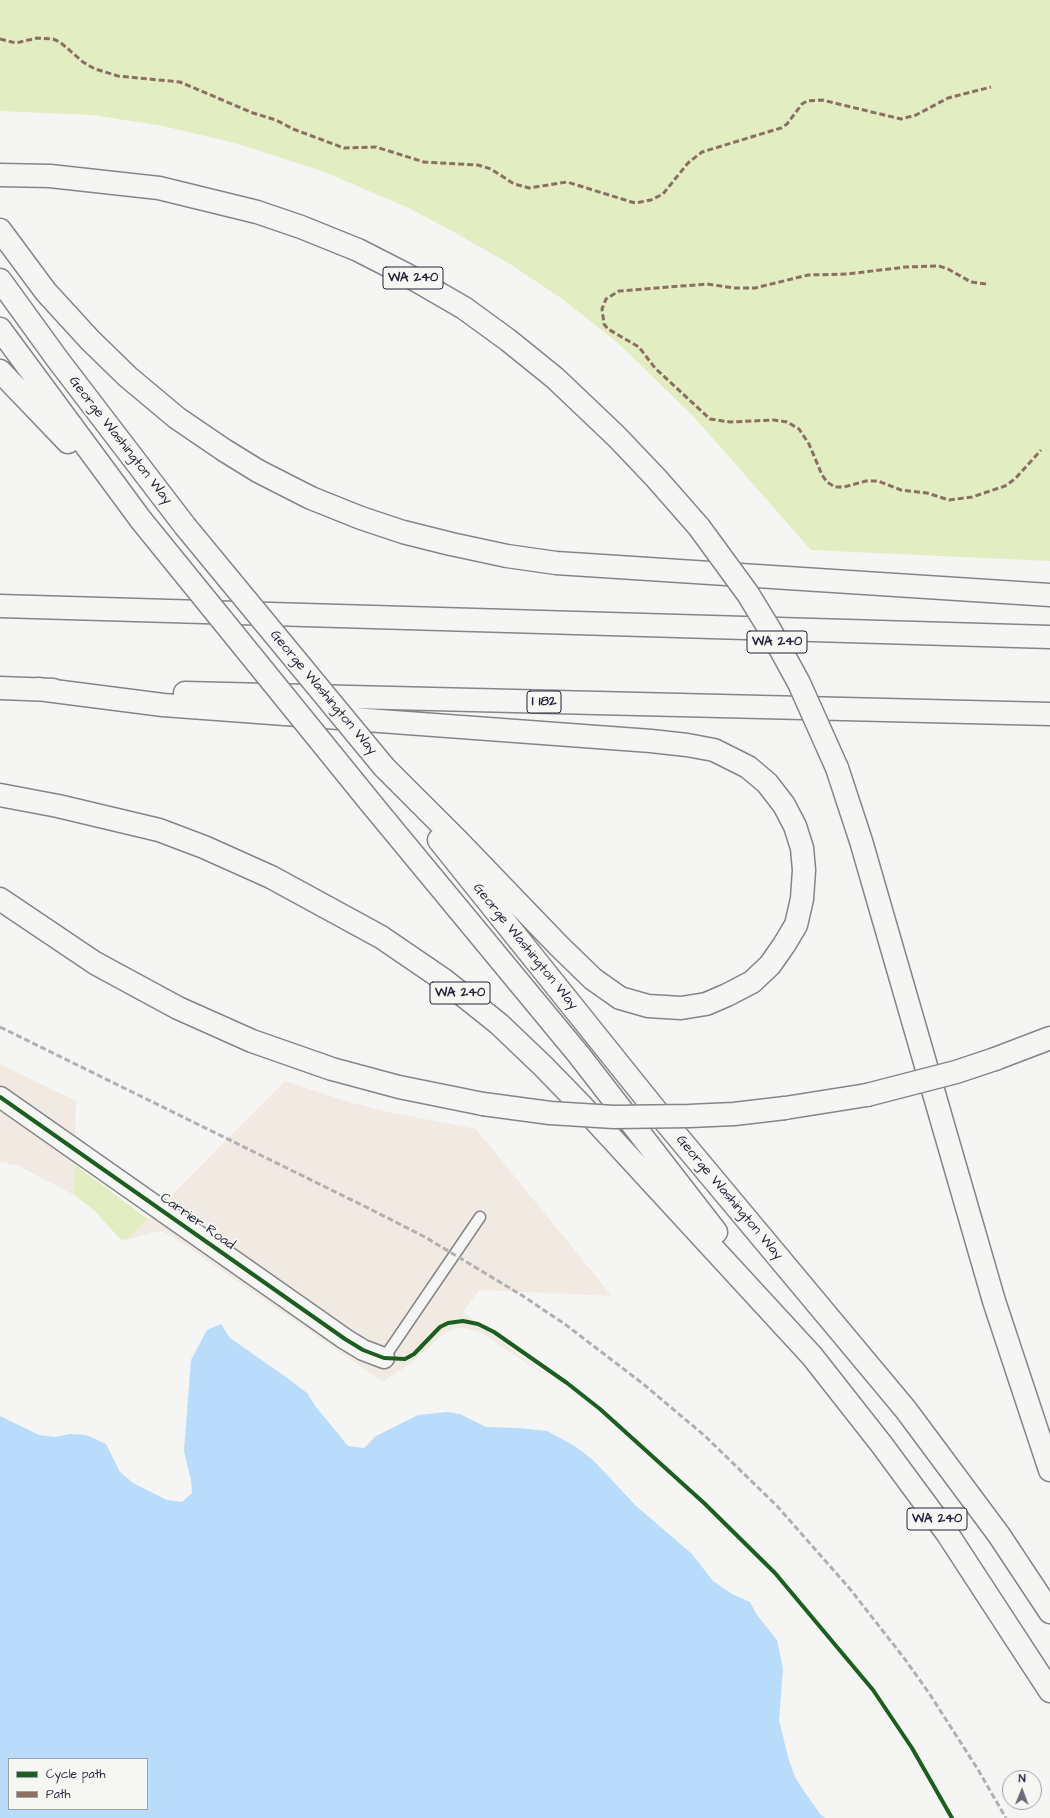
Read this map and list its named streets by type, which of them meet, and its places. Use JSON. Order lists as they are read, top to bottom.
{
  "streets": {
    "highway": ["WA 240", "George Washington Way", "I 182"],
    "street": ["Carrier Road"]
  },
  "crossings": [
    ["WA 240", "George Washington Way"]
  ],
  "legend": ["Cycle path", "Path"],
  "north": "top"
}
